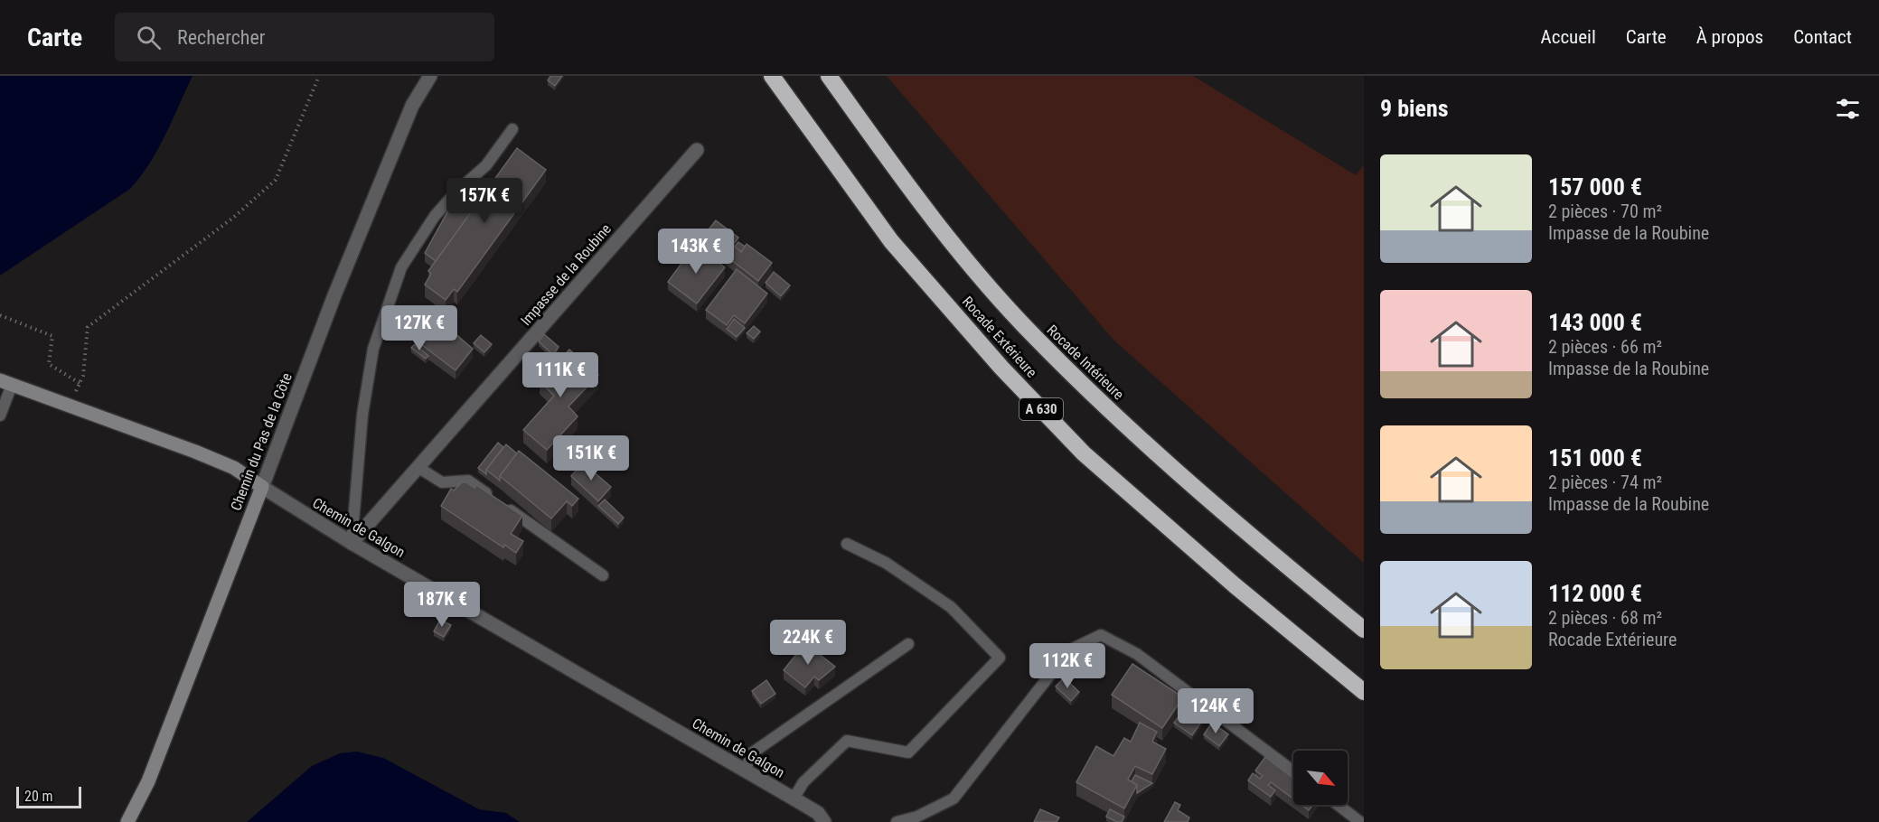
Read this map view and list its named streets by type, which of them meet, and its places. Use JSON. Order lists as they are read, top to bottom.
{
  "streets": {
    "highway": ["Rocade Extérieure", "Rocade Intérieure", "A 630"],
    "main road": ["Chemin du Pas de la Côte", "Chemin de Galgon"],
    "street": ["Impasse de la Roubine"]
  },
  "crossings": [
    ["Impasse de la Roubine", "Chemin de Galgon"],
    ["Chemin du Pas de la Côte", "Chemin de Galgon"]
  ],
  "scale_bar": "20 m",
  "north": "bottom right",
  "page": {
    "header": "Carte",
    "search": "Rechercher",
    "nav": [
      "Accueil",
      "Carte",
      "À propos",
      "Contact"
    ],
    "heading": "9 biens",
    "list": [
      {
        "name": "157 000 €",
        "note": "2 pièces · 70 m² · Impasse de la Roubine"
      },
      {
        "name": "143 000 €",
        "note": "2 pièces · 66 m² · Impasse de la Roubine"
      },
      {
        "name": "151 000 €",
        "note": "2 pièces · 74 m² · Impasse de la Roubine"
      },
      {
        "name": "112 000 €",
        "note": "2 pièces · 68 m² · Rocade Extérieure"
      }
    ],
    "price": [
      "157K €",
      "143K €",
      "127K €",
      "111K €",
      "151K €",
      "187K €",
      "224K €",
      "112K €",
      "124K €"
    ],
    "scale": "20 m"
  }
}
